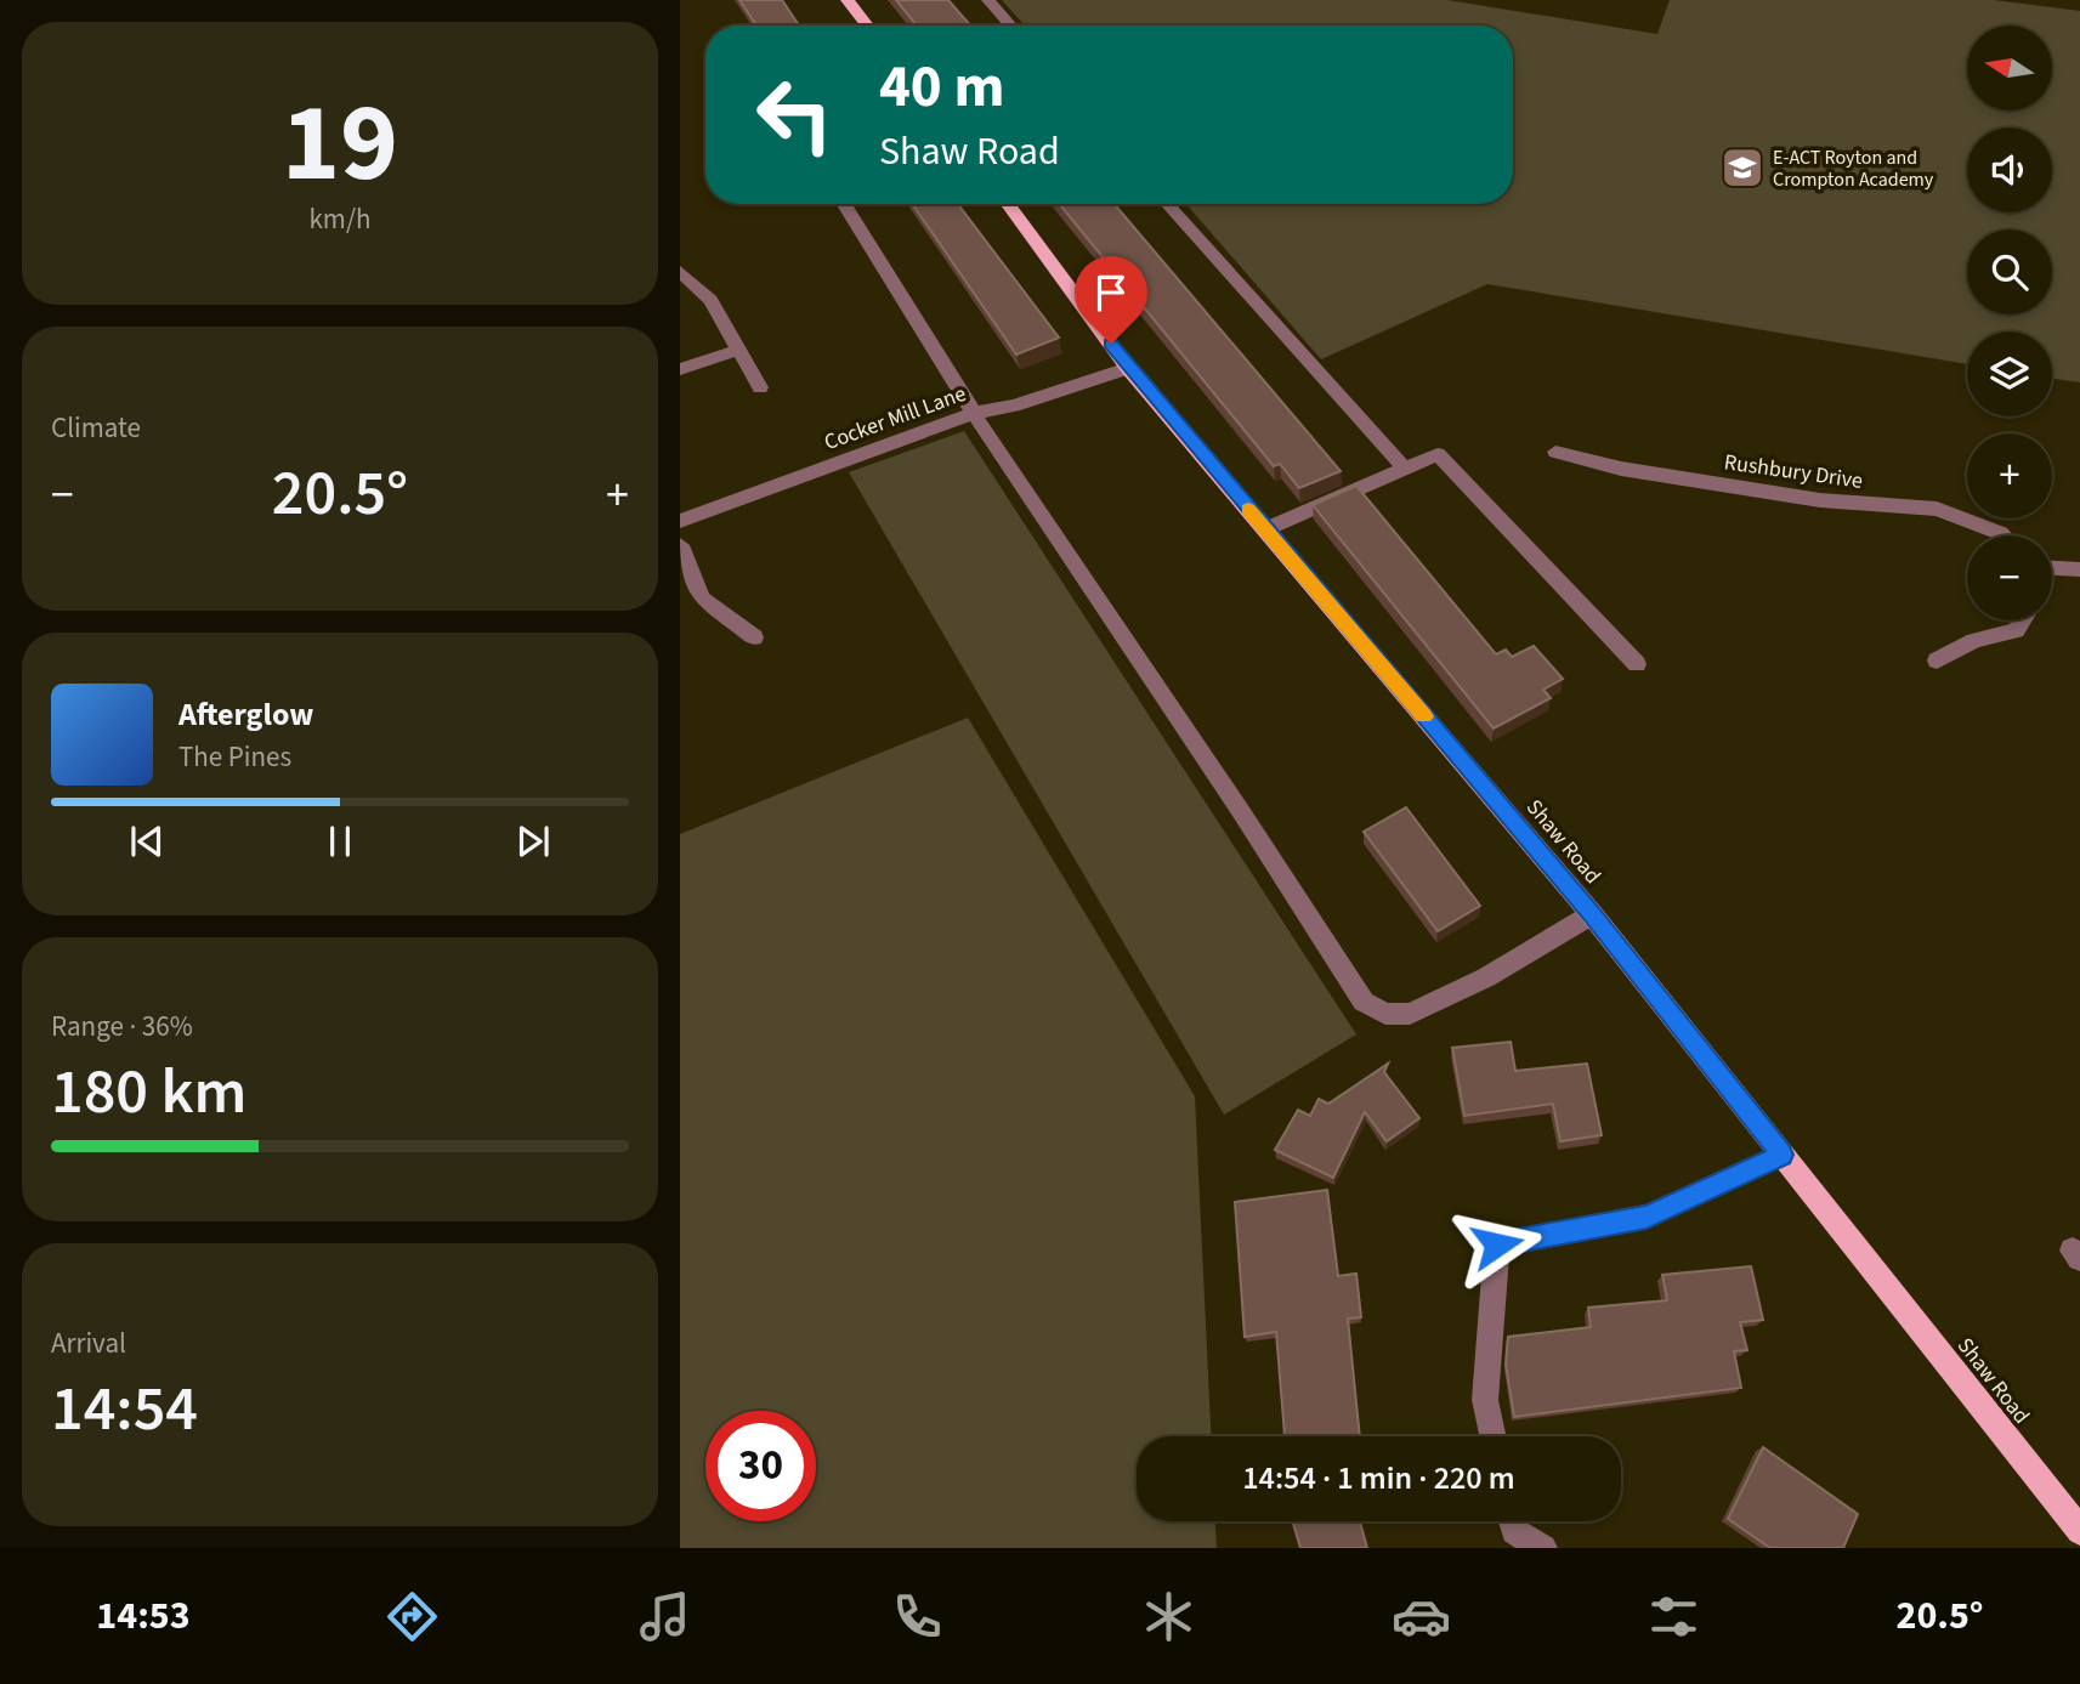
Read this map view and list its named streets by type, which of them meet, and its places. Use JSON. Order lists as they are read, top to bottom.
{
  "streets": {
    "main road": ["Shaw Road"],
    "street": ["Cocker Mill Lane", "Rushbury Drive"]
  },
  "crossings": [
    ["Cocker Mill Lane", "Shaw Road"]
  ],
  "places": {
    "school or university": ["E-ACT Royton and Crompton Academy"]
  },
  "north": "left",
  "page": {
    "tile": [
      ["19", "km/h"],
      "Climate",
      ["Range · 36%", "180 km"],
      ["Arrival", "14:54"]
    ],
    "map_buttons": ["+", "−"],
    "turn": ["40 m", "Shaw Road"],
    "heat": ["−", "20.5°", "+"],
    "song": ["Afterglow", "The Pines"],
    "limit": "30",
    "trip": "14:54 · 1 min · 220 m",
    "tabs": ["14:53", "20.5°"]
  }
}
